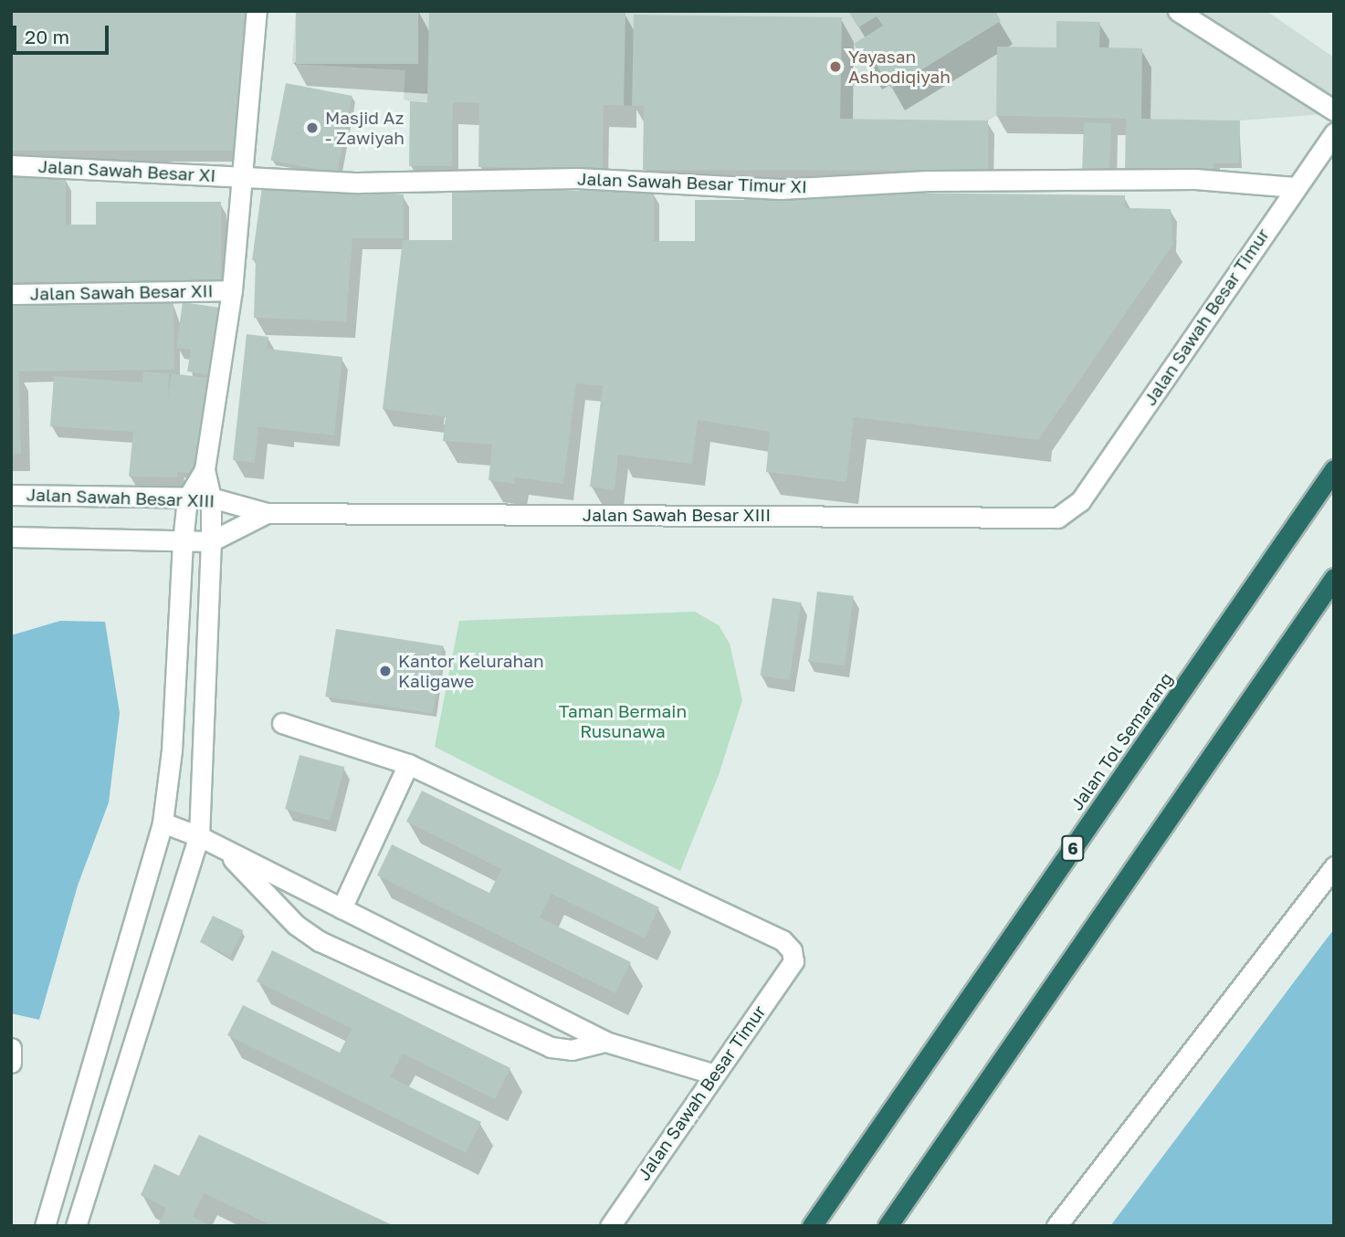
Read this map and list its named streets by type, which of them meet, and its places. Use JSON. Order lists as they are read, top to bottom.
{
  "streets": {
    "highway": ["Jalan Tol Semarang", "6"],
    "street": [
      "Jalan Sawah Besar XI",
      "Jalan Sawah Besar Timur XI",
      "Jalan Sawah Besar XII",
      "Jalan Sawah Besar Timur",
      "Jalan Sawah Besar XIII"
    ]
  },
  "crossings": [
    ["Jalan Sawah Besar XI", "Jalan Sawah Besar Timur XI"],
    ["Jalan Sawah Besar Timur XI", "Jalan Sawah Besar Timur"],
    ["Jalan Sawah Besar Timur", "Jalan Sawah Besar XIII"]
  ],
  "parks": ["Taman Bermain Rusunawa"],
  "places": ["Yayasan Ashodiqiyah", "Masjid Az - Zawiyah", "Kantor Kelurahan Kaligawe"],
  "scale_bar": "20 m"
}
